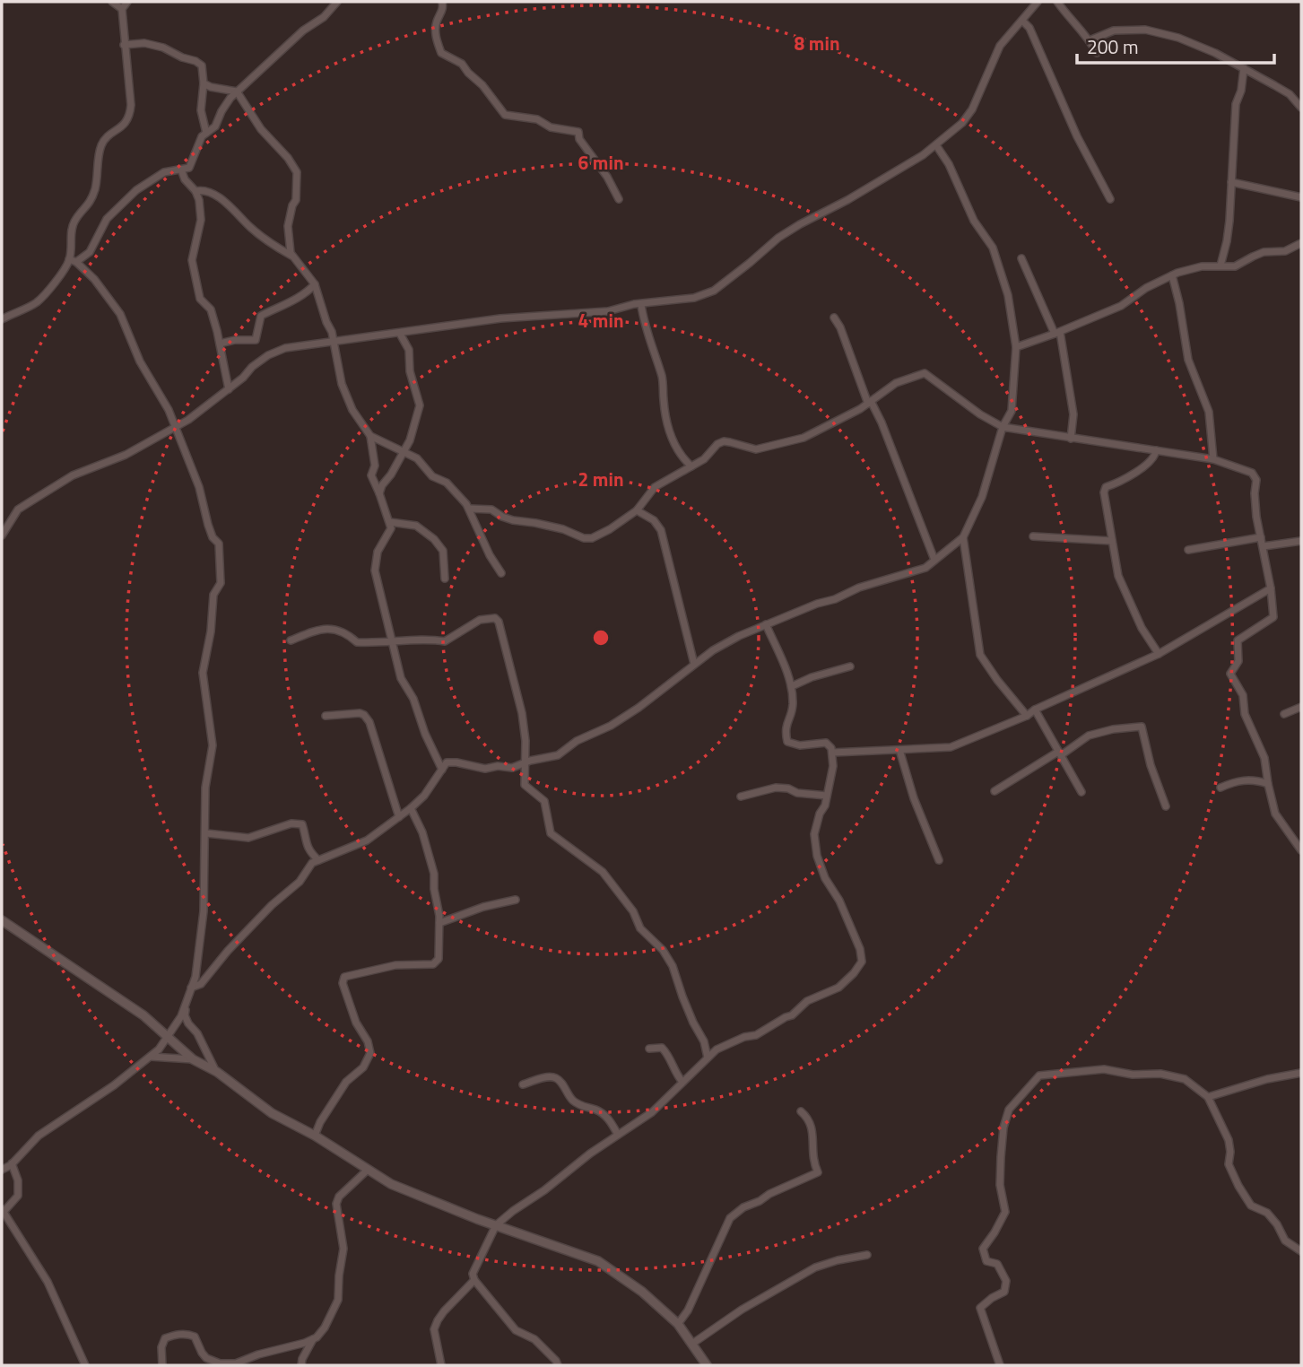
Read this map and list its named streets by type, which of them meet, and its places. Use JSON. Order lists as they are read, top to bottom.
{
  "scale_bar": "200 m",
  "rings": [
    "8 min",
    "6 min",
    "4 min",
    "2 min"
  ]
}
